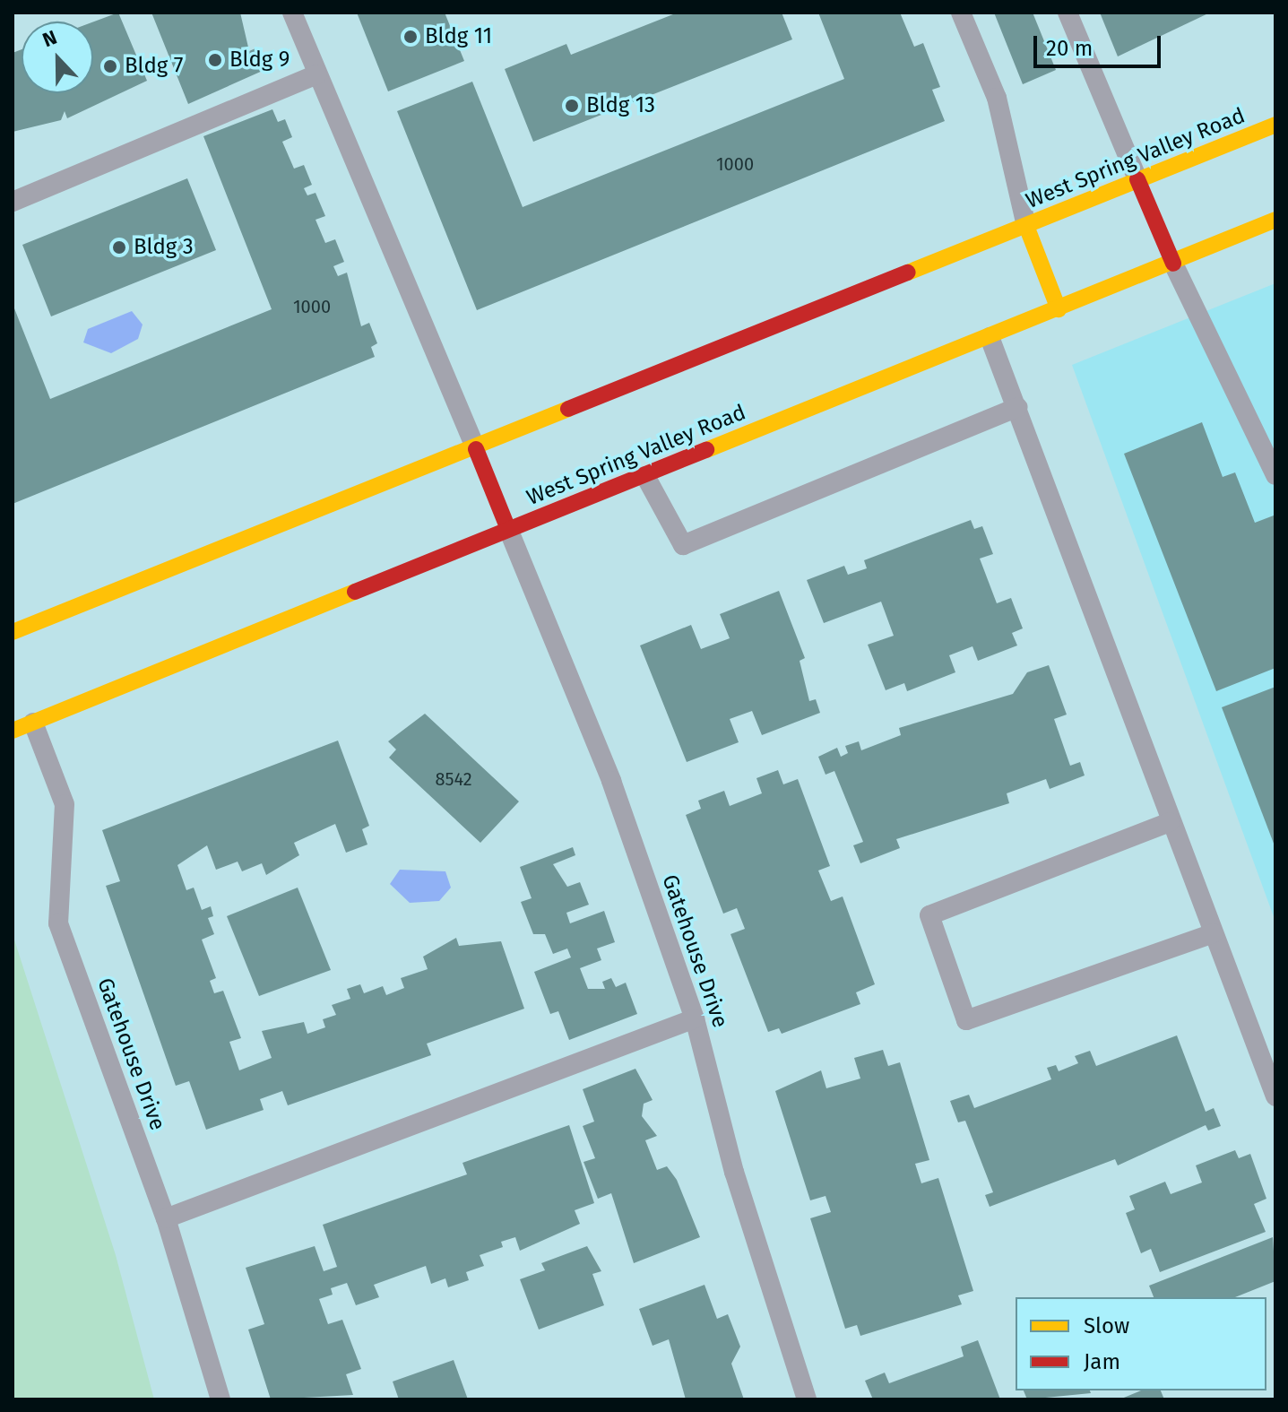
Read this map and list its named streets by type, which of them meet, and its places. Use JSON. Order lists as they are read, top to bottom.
{
  "streets": {
    "main road": ["West Spring Valley Road"],
    "lane": ["Gatehouse Drive"]
  },
  "crossings": [
    ["West Spring Valley Road", "Gatehouse Drive"]
  ],
  "places": [
    "Bldg 11",
    "Bldg 9",
    "Bldg 7",
    "Bldg 13",
    "Bldg 3"
  ],
  "house_numbers": ["1000", "1000", "8542"],
  "legend": ["Slow", "Jam"],
  "scale_bar": "20 m",
  "north": "top"
}
